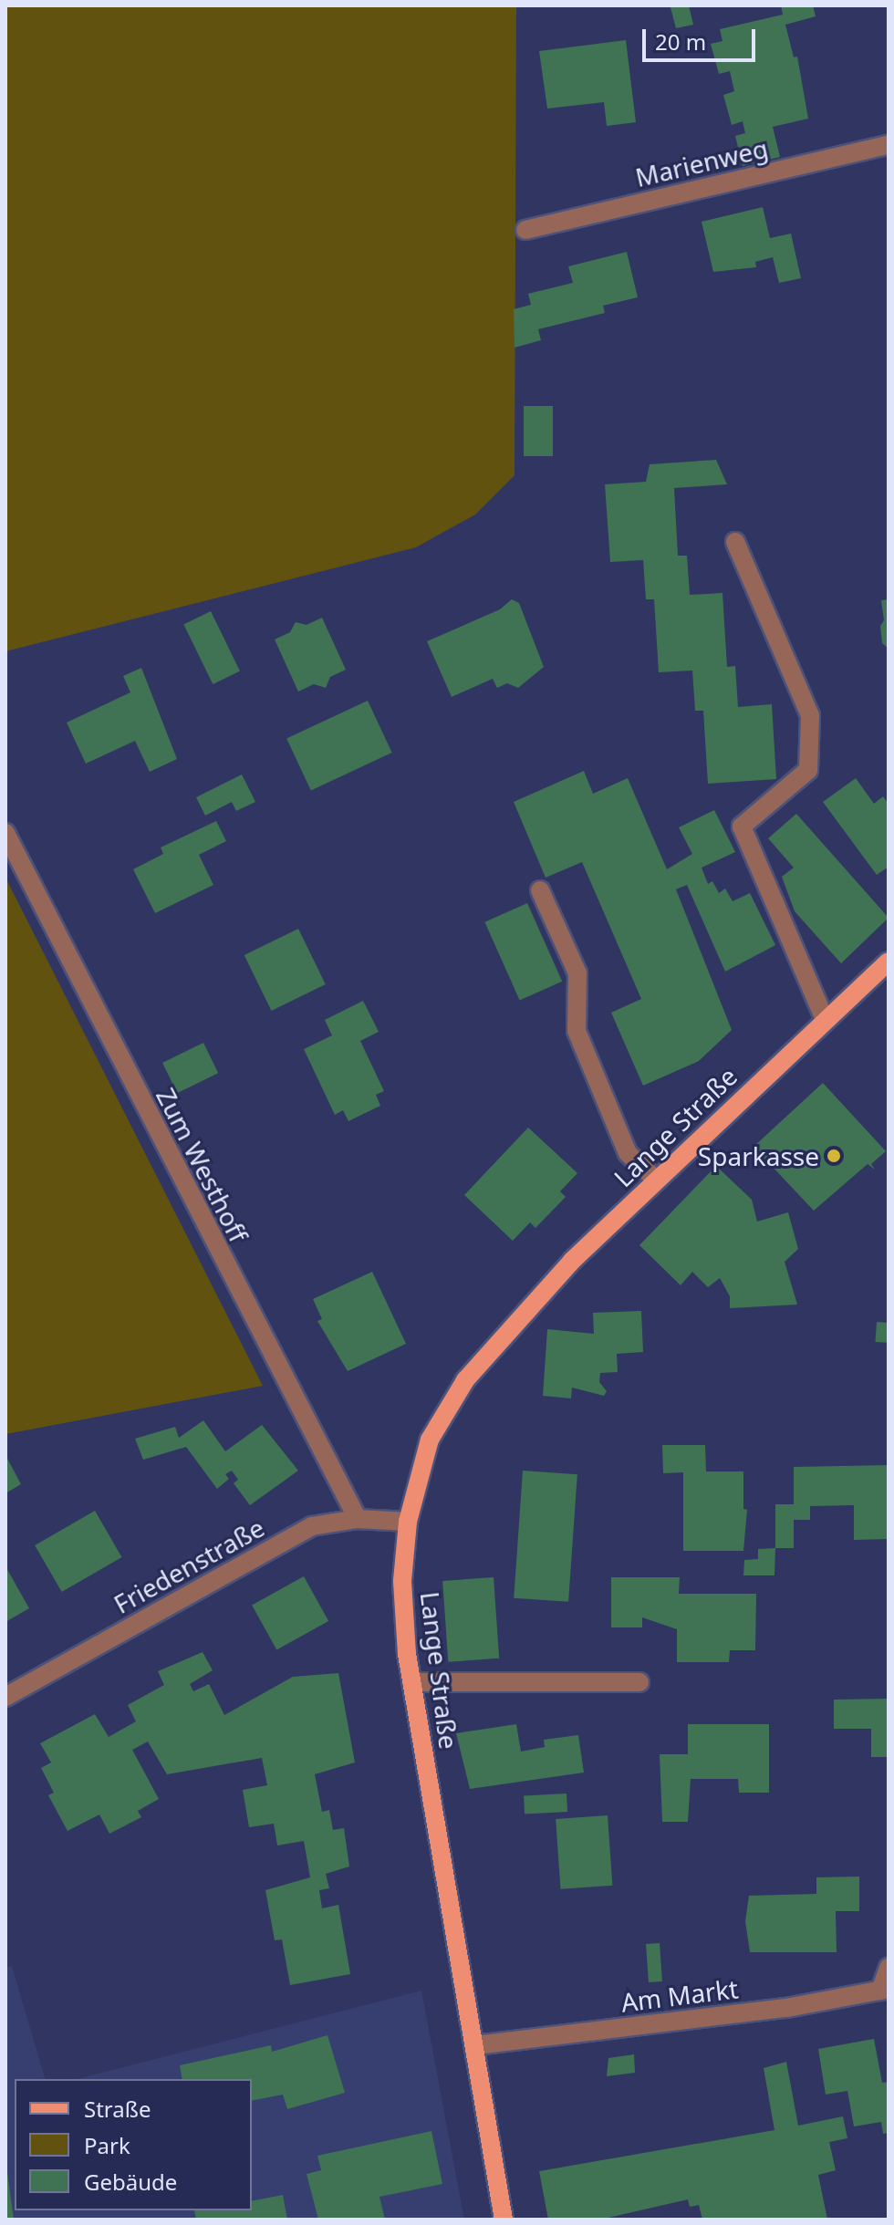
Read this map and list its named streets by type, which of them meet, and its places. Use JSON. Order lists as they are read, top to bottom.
{
  "streets": {
    "main road": ["Lange Straße"],
    "street": [
      "Marienweg",
      "Zum Westhoff",
      "Friedenstraße",
      "Am Markt"
    ]
  },
  "crossings": [
    ["Lange Straße", "Friedenstraße"],
    ["Lange Straße", "Am Markt"],
    ["Zum Westhoff", "Friedenstraße"]
  ],
  "places": ["Sparkasse"],
  "legend": ["Straße", "Park", "Gebäude"],
  "scale_bar": "20 m"
}
